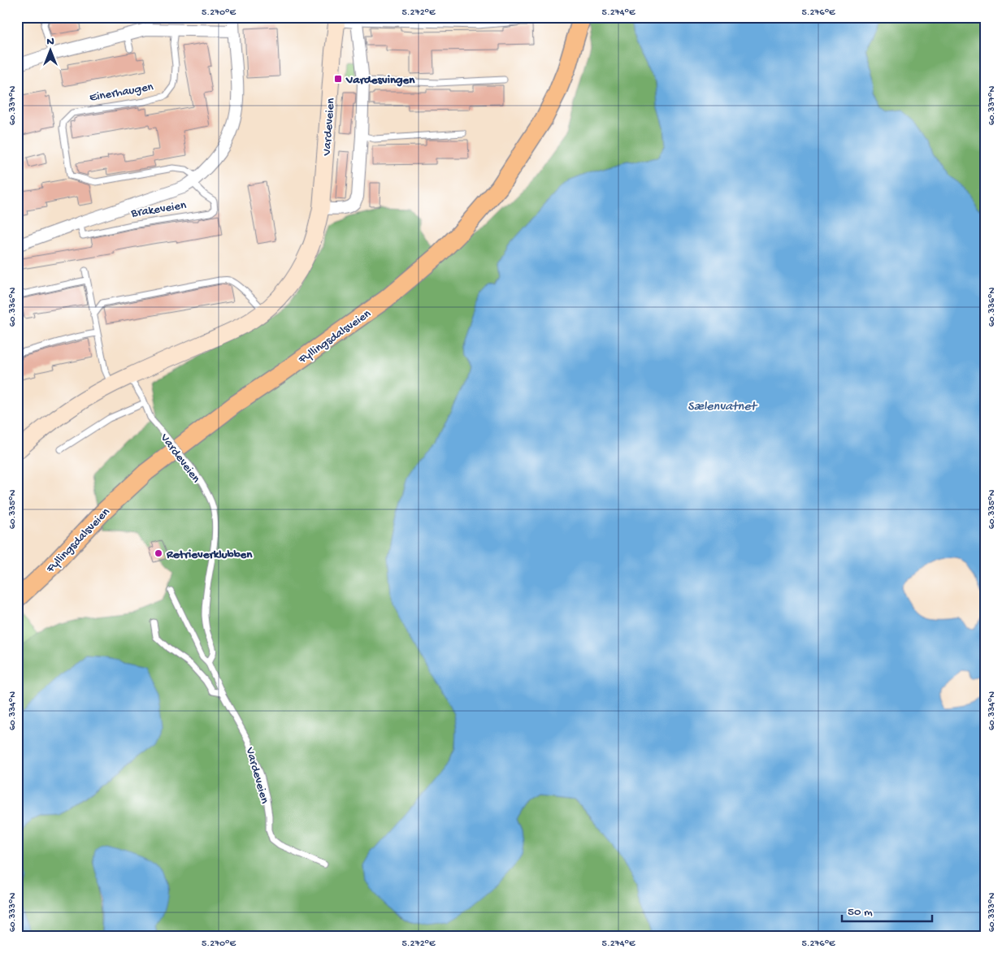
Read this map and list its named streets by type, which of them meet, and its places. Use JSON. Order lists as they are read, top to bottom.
{
  "streets": {
    "main road": ["Vardeveien", "Fyllingsdalsveien"],
    "street": ["Brakeveien"],
    "lane": ["Einerhaugen"]
  },
  "crossings": [
    ["Einerhaugen", "Brakeveien"]
  ],
  "water": ["Sælenvatnet"],
  "places": {
    "transit": ["Vardesvingen"],
    "other": ["Retrieverklubben"]
  },
  "scale_bar": "50 m",
  "north": "top",
  "coordinates": [
    "5.270°E",
    "5.272°E",
    "5.274°E",
    "5.276°E",
    "60.337°N",
    "60.336°N",
    "60.335°N",
    "60.334°N",
    "60.333°N"
  ]
}
